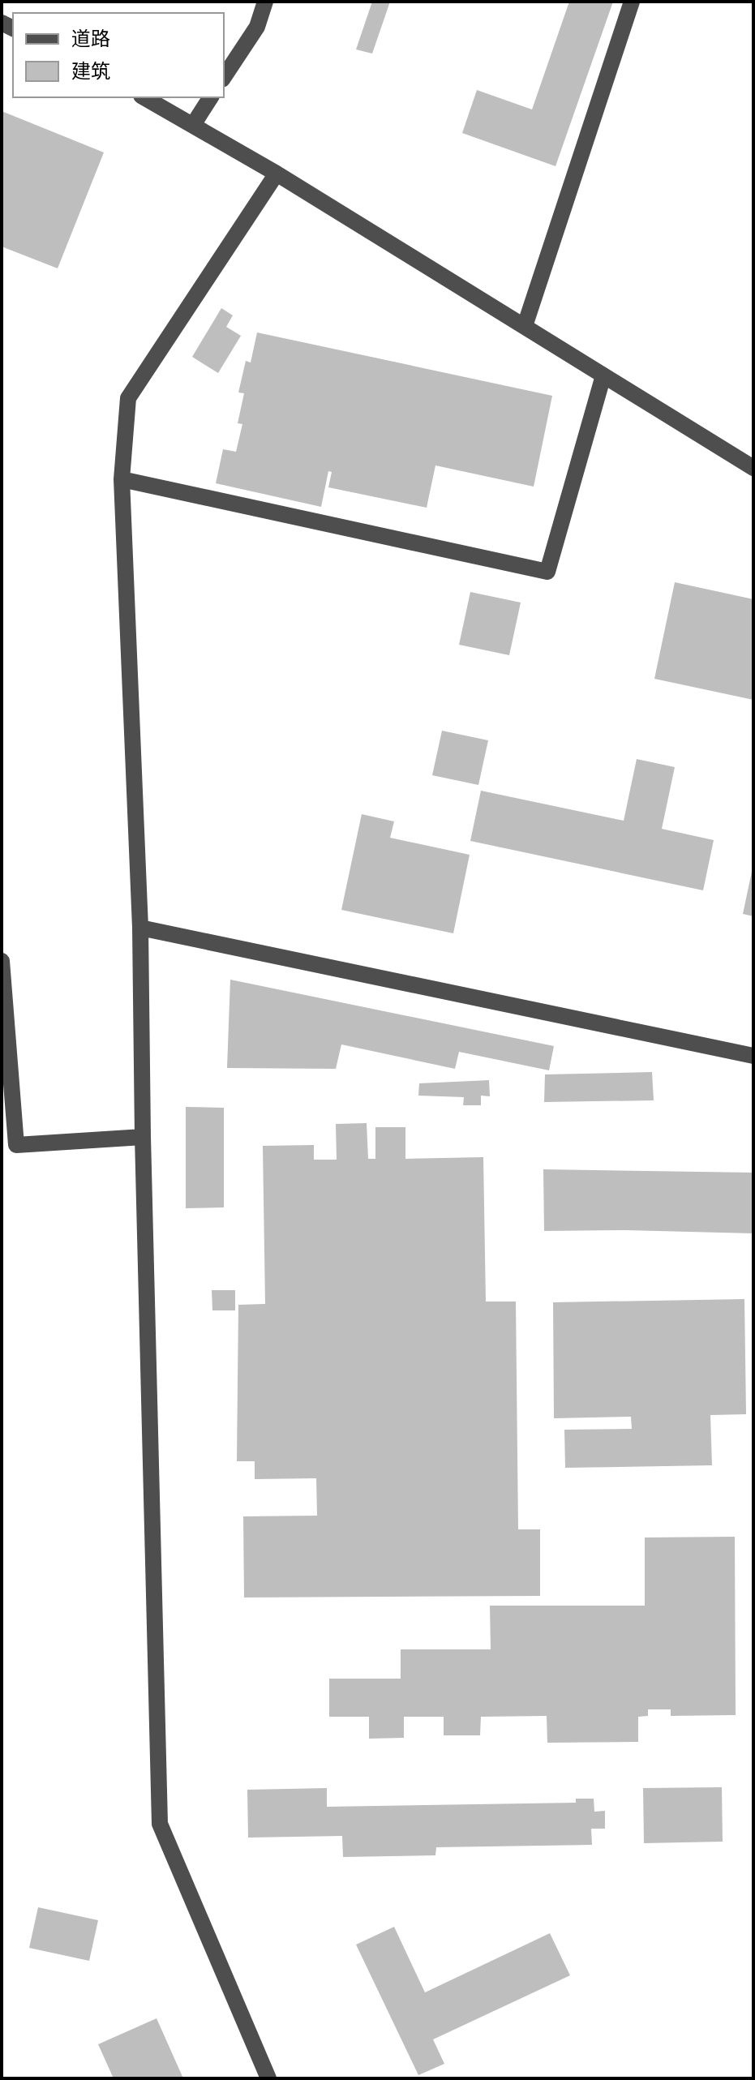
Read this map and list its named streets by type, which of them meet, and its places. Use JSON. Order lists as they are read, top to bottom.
{
  "legend": ["道路", "建筑"]
}
